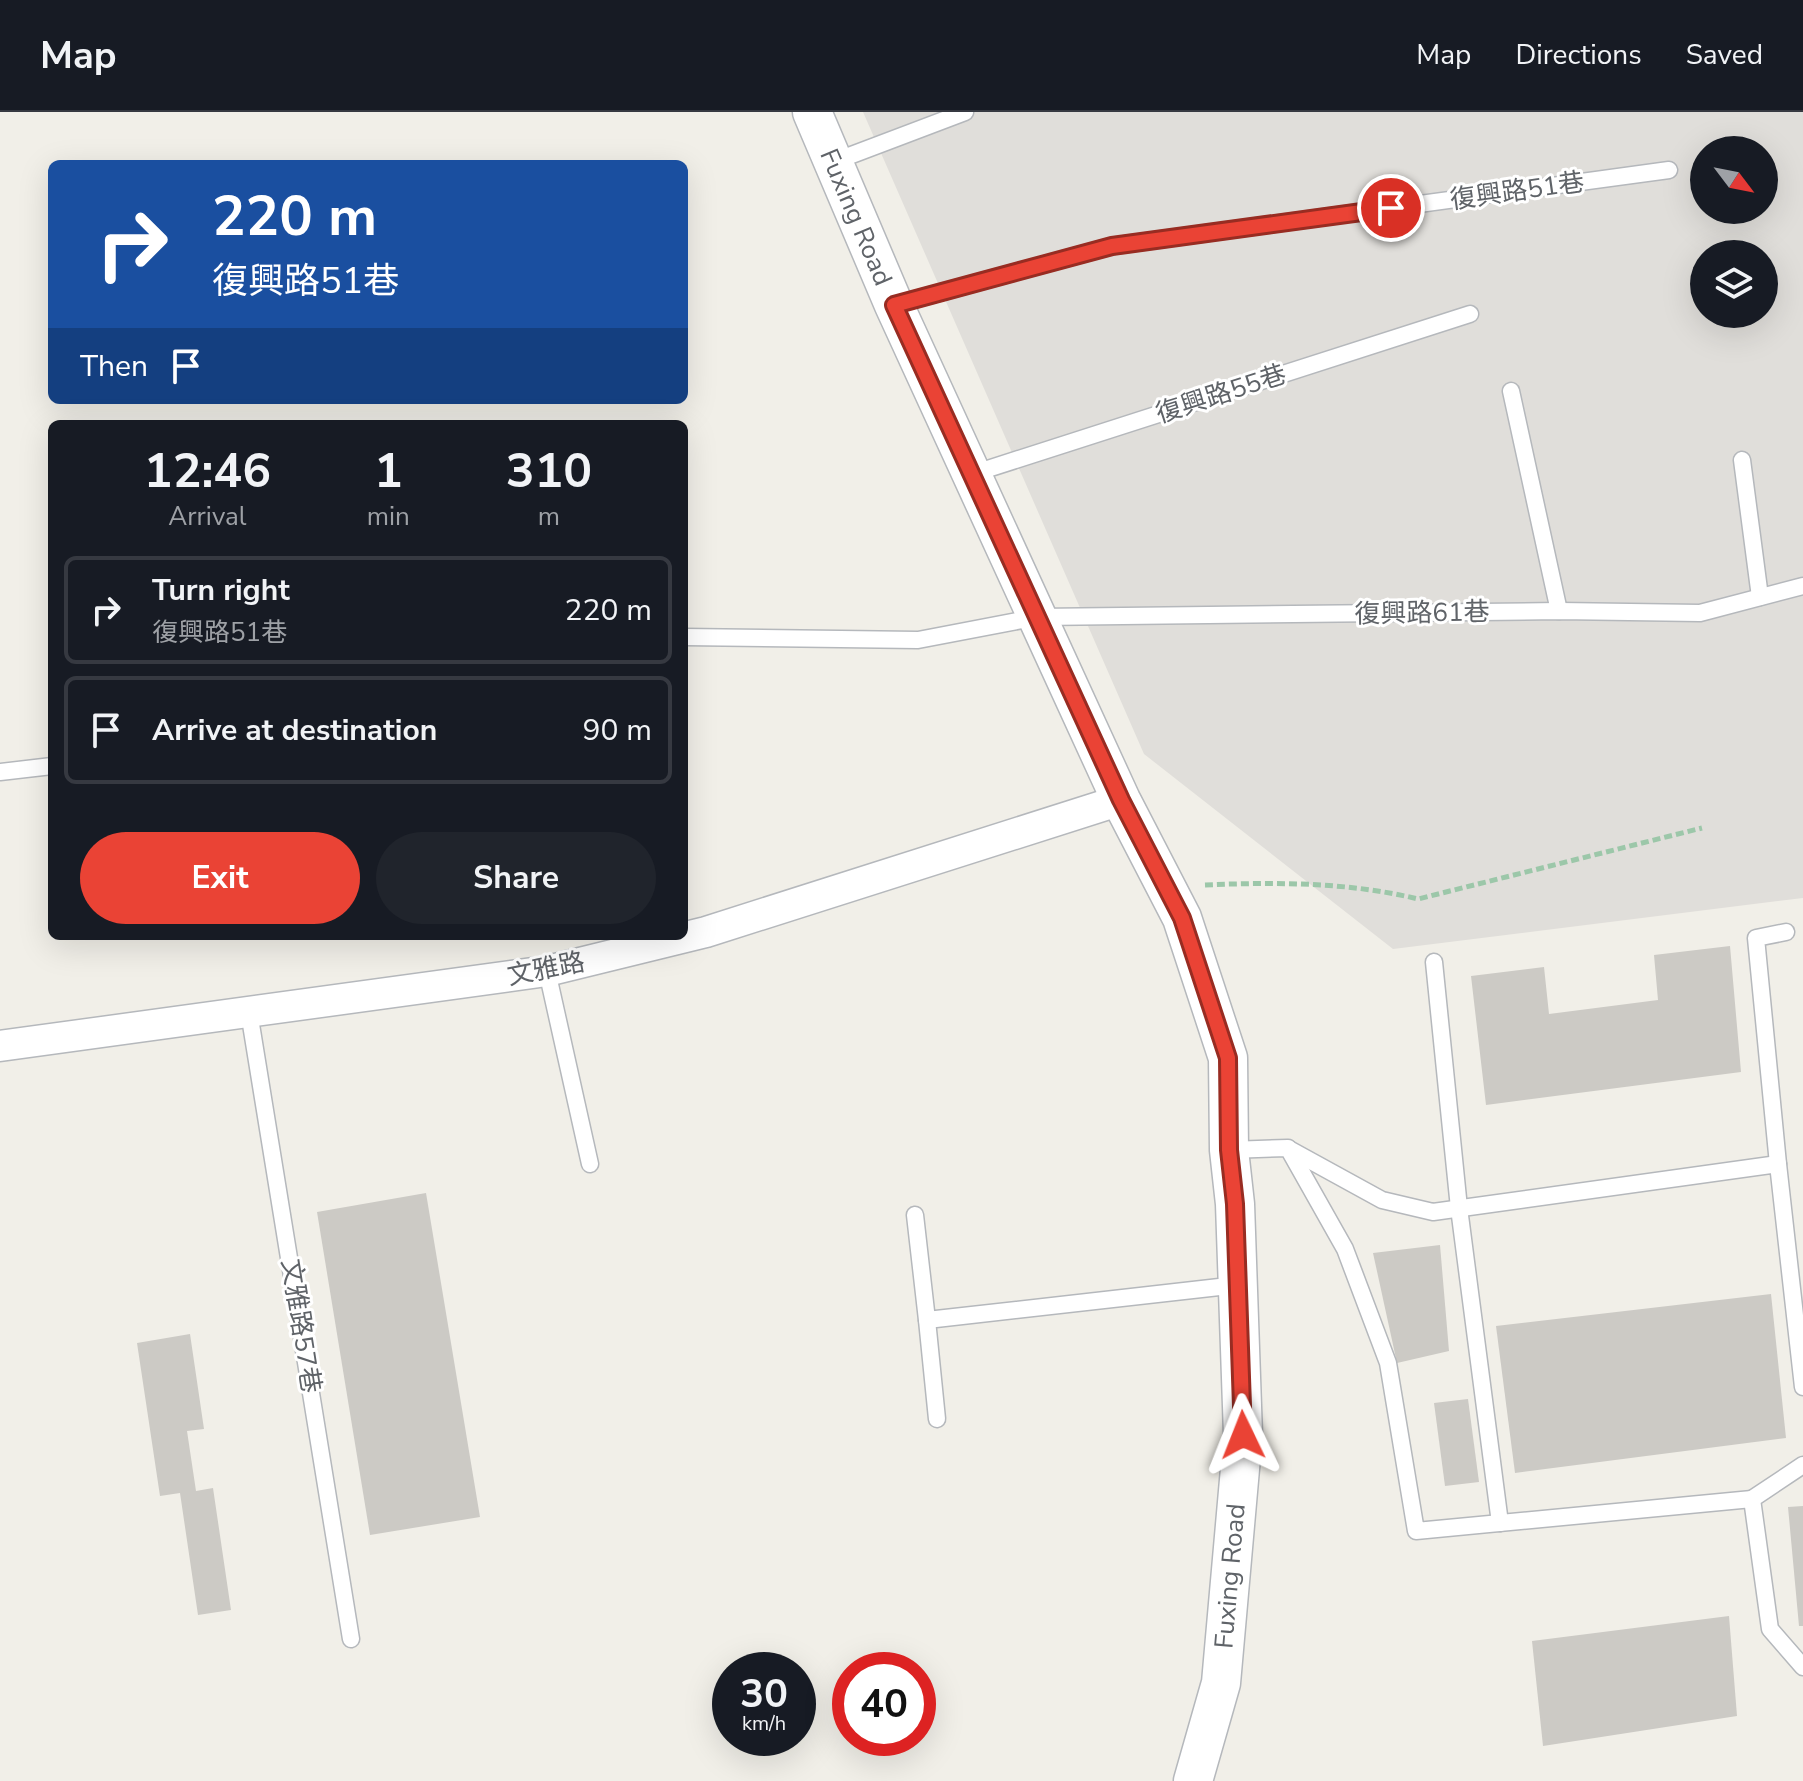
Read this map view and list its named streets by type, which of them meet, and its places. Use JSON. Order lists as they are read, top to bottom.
{
  "streets": {
    "street": ["Fuxing Road", "文雅路"],
    "lane": [
      "復興路51巷",
      "復興路55巷",
      "復興路61巷",
      "文雅路57巷"
    ]
  },
  "crossings": [
    ["復興路51巷", "Fuxing Road"],
    ["Fuxing Road", "復興路55巷"],
    ["Fuxing Road", "復興路61巷"],
    ["Fuxing Road", "文雅路"],
    ["文雅路", "文雅路57巷"]
  ],
  "north": "bottom right",
  "page": {
    "header": "Map",
    "nav": ["Map", "Directions", "Saved"],
    "turn": ["220 m", "復興路51巷"],
    "then": "Then",
    "eta": [
      "12:46",
      "Arrival",
      "1",
      "min",
      "310",
      "m"
    ],
    "list": [
      {
        "name": "Turn right",
        "note": "復興路51巷",
        "value": "220 m"
      },
      {
        "name": "Arrive at destination",
        "value": "90 m"
      }
    ],
    "buttons": ["Exit", "Share"],
    "speed": "30 km/h",
    "limit": "40"
  }
}
